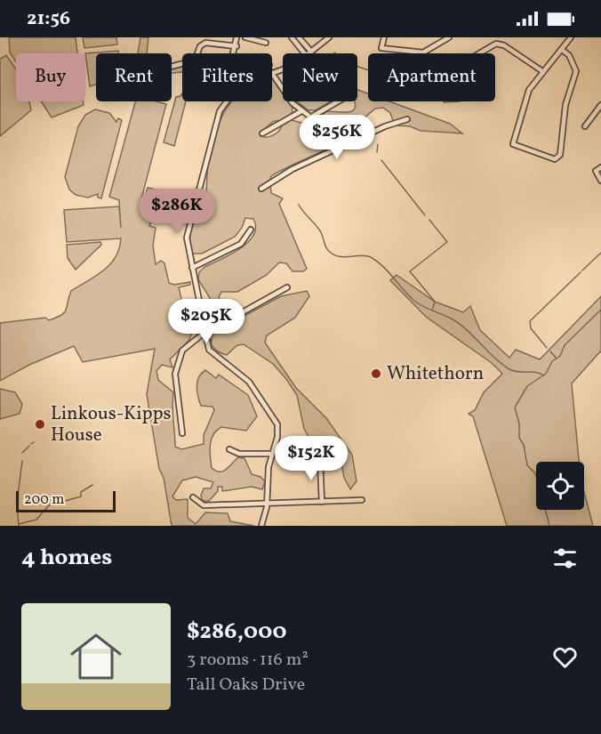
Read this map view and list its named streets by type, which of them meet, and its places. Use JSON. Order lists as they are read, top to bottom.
{
  "places": ["Whitethorn", "Linkous-Kipps House"],
  "scale_bar": "200 m",
  "page": {
    "status": "21:56",
    "chip": [
      "Buy",
      "Rent",
      "Filters",
      "New",
      "Apartment"
    ],
    "price": [
      "$256K",
      "$286K",
      "$205K",
      "$152K"
    ],
    "scale": "200 m",
    "heading": "4 homes",
    "list": [
      {
        "name": "$286,000",
        "note": "3 rooms · 116 m² · Tall Oaks Drive"
      }
    ]
  }
}
